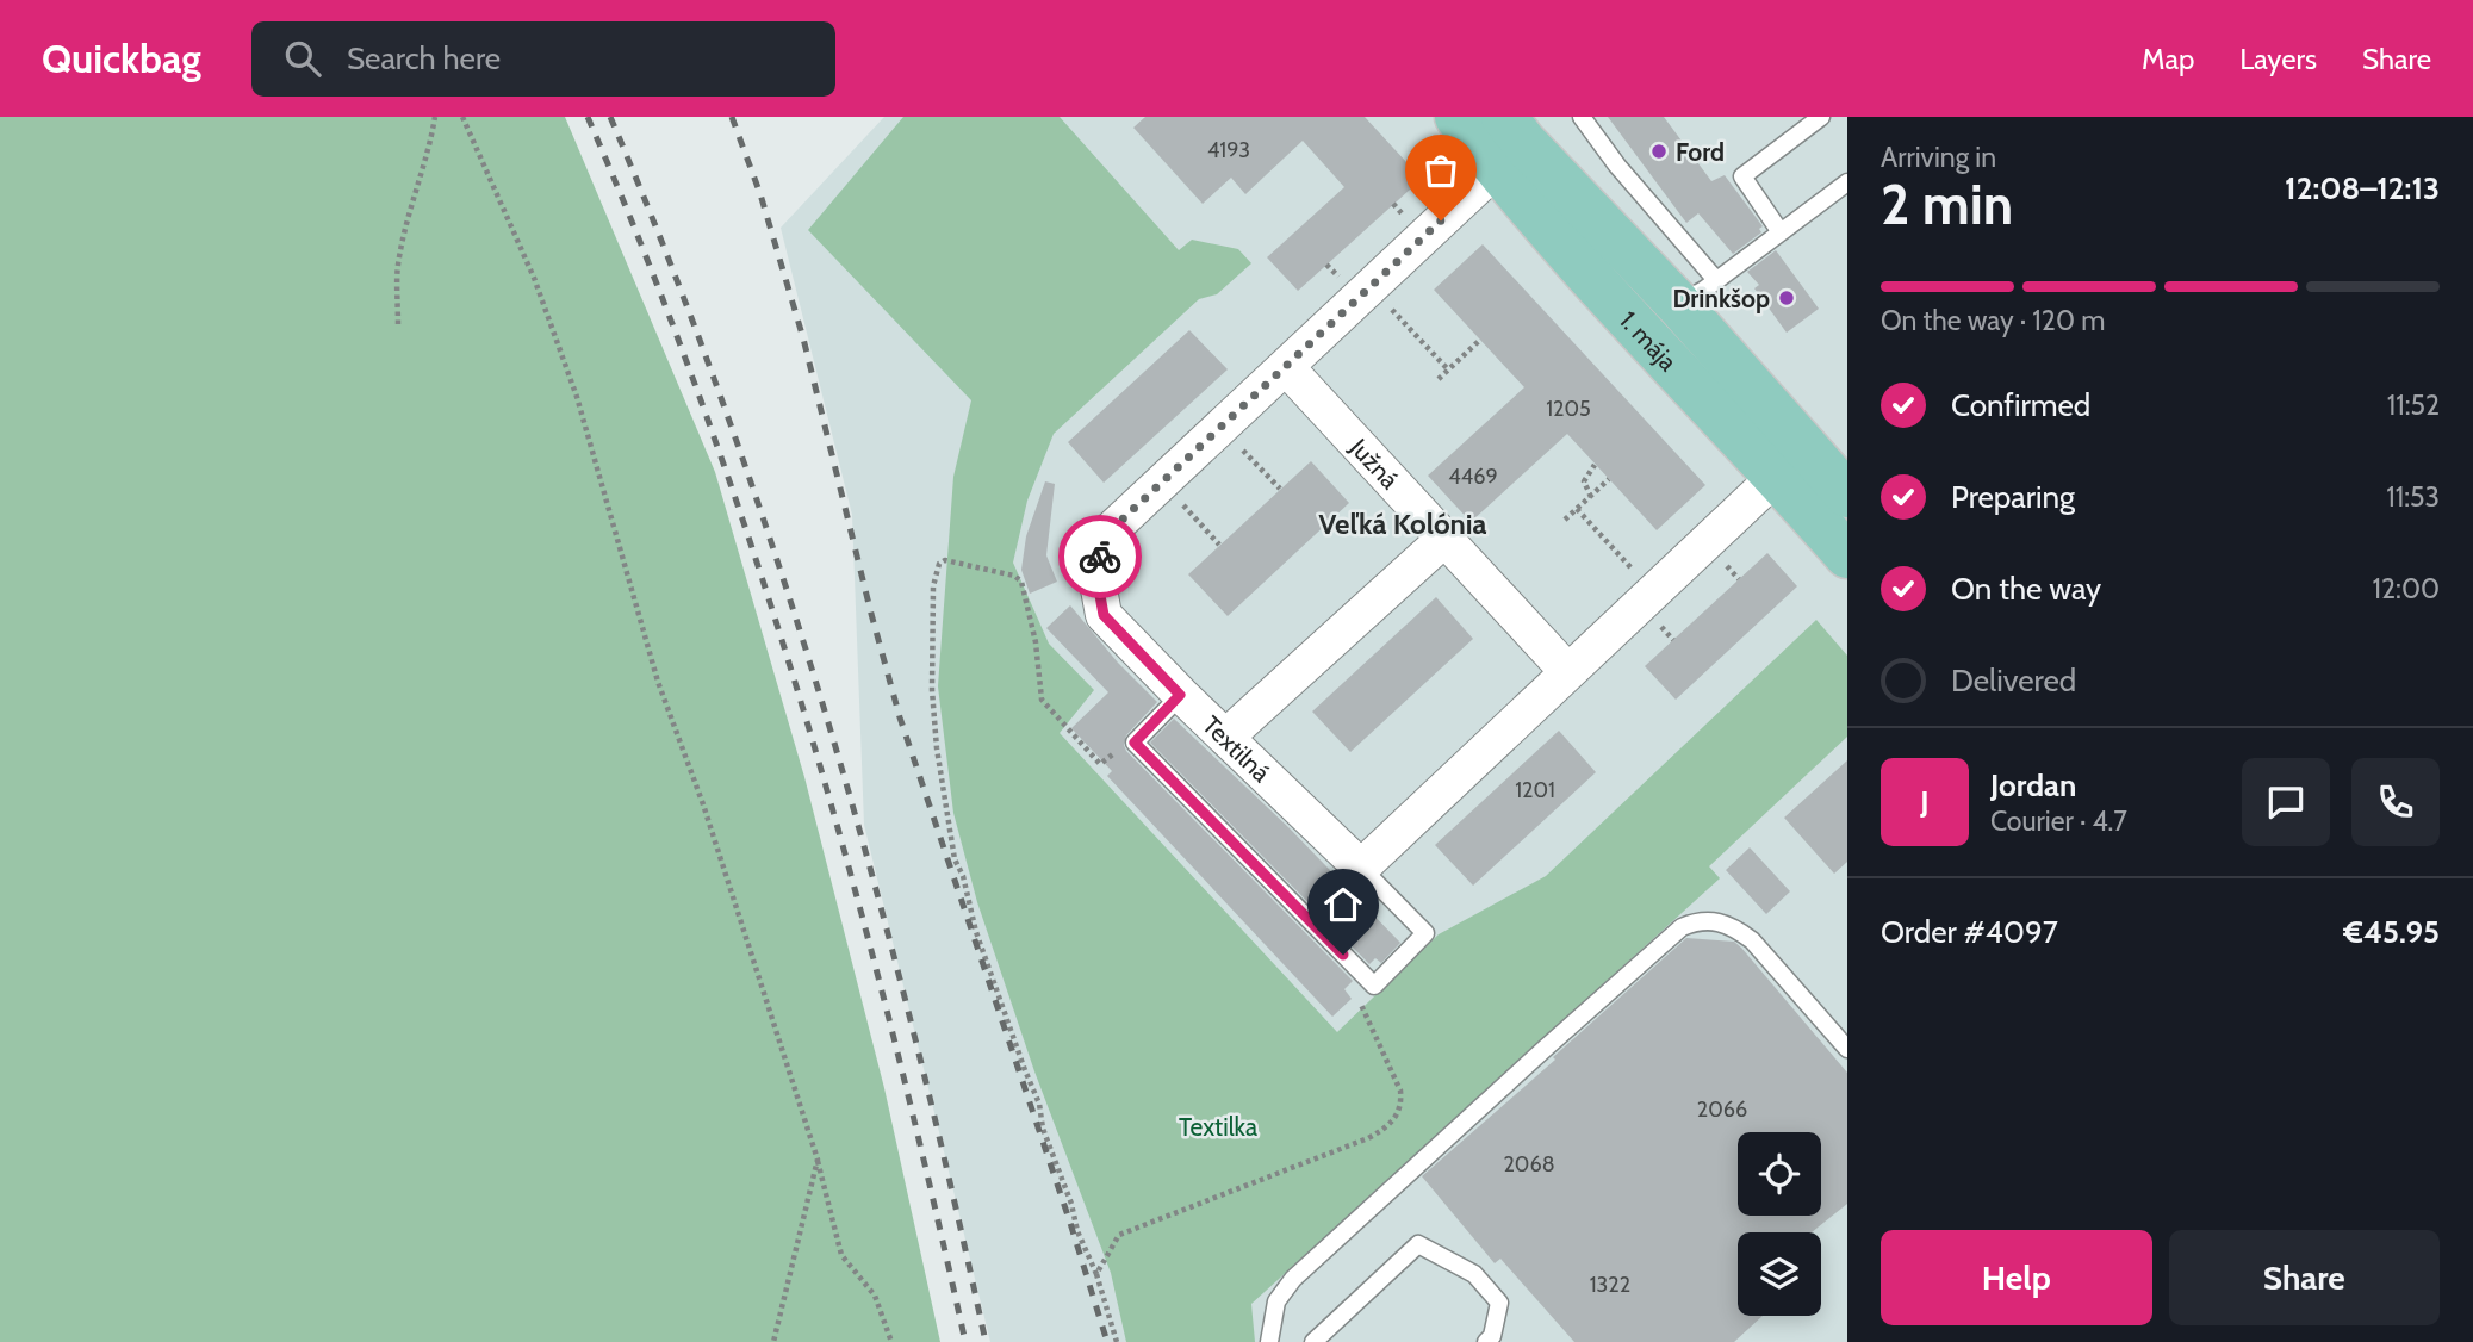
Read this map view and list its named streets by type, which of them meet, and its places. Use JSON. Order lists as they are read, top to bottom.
{
  "streets": {
    "main road": ["1. mája"],
    "street": ["Južná", "Textilná"]
  },
  "crossings": [
    ["1. mája", "Textilná"],
    ["Južná", "Textilná"]
  ],
  "districts": ["Veľká Kolónia"],
  "parks": ["Textilka"],
  "places": ["Ford", "Drinkšop"],
  "house_numbers": [
    "4193",
    "1205",
    "4469",
    "1201",
    "2066",
    "2068",
    "1322"
  ],
  "page": {
    "header": "Quickbag",
    "search": "Search here",
    "nav": ["Map", "Layers", "Share"],
    "heading": ["2 min", "Arriving in", "12:08–12:13"],
    "panel": [
      "Jordan",
      "Courier · 4.7",
      "Order #4097",
      "€45.95"
    ],
    "bar": "On the way · 120 m",
    "list": [
      ["Confirmed", "11:52"],
      ["Preparing", "11:53"],
      ["On the way", "12:00"],
      "Delivered"
    ],
    "round": "J",
    "buttons": ["Help", "Share"]
  }
}
